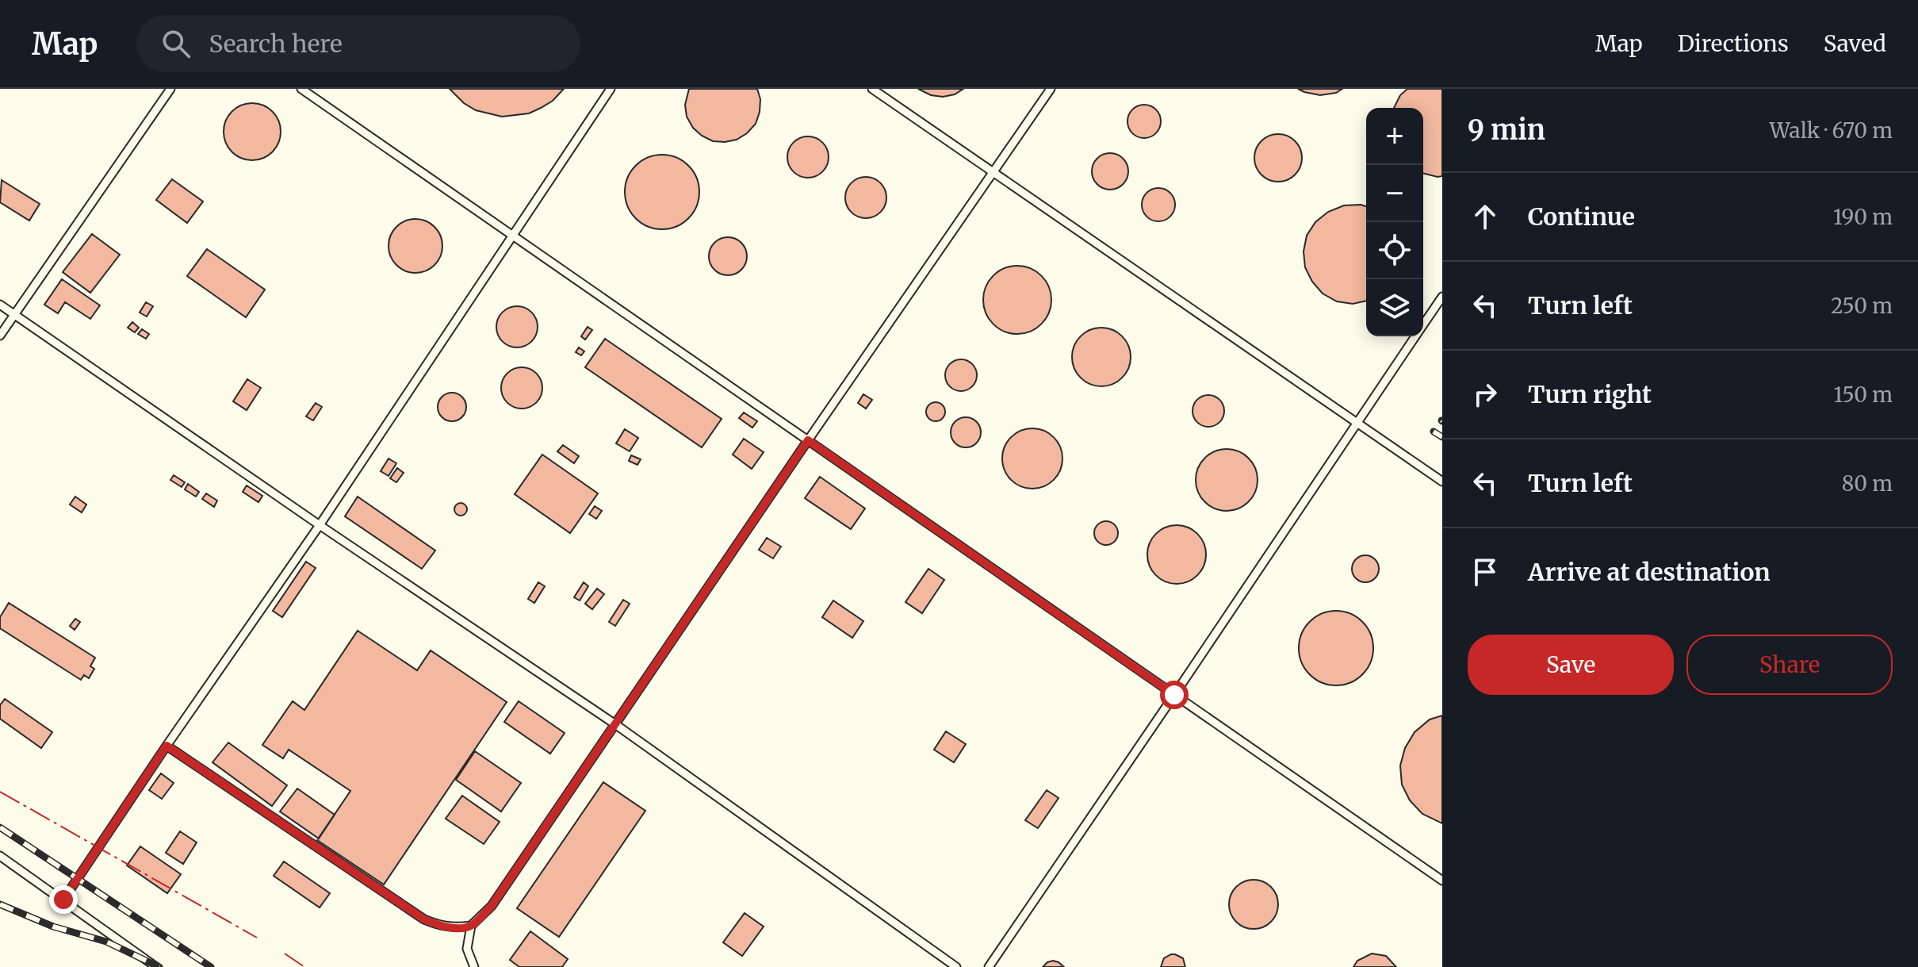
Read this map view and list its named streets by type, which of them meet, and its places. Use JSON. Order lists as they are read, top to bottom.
{
  "page": {
    "header": "Map",
    "search": "Search here",
    "nav": ["Map", "Directions", "Saved"],
    "heading": ["9 min", "Walk · 670 m"],
    "map_buttons": ["+", "−"],
    "list": [
      ["Continue", "190 m"],
      ["Turn left", "250 m"],
      ["Turn right", "150 m"],
      ["Turn left", "80 m"],
      "Arrive at destination"
    ],
    "buttons": ["Save", "Share"]
  }
}
